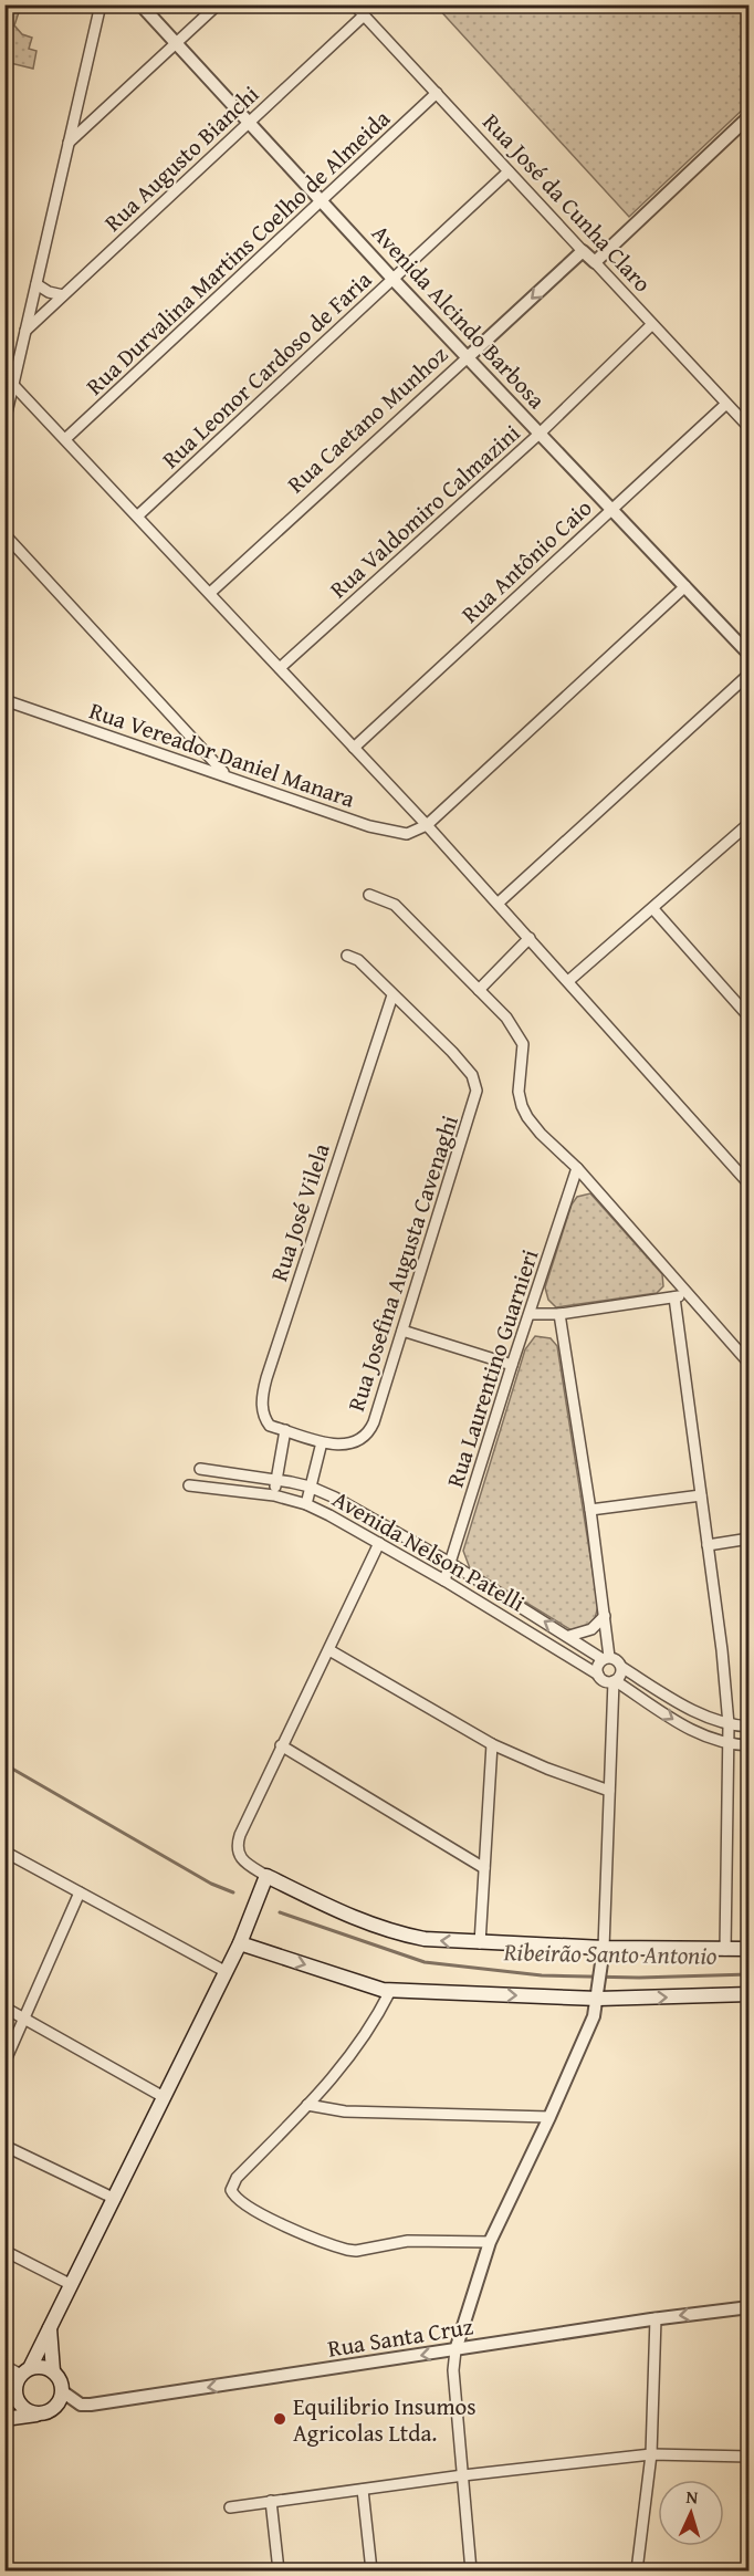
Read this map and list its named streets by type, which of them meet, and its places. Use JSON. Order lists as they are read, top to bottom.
{
  "streets": {
    "street": [
      "Rua Augusto Bianchi",
      "Rua José da Cunha Claro",
      "Rua Durvalina Martins Coelho de Almeida",
      "Avenida Alcindo Barbosa",
      "Rua Leonor Cardoso de Faria",
      "Rua Caetano Munhoz",
      "Rua Valdomiro Calmazini",
      "Rua Antônio Caio",
      "Rua Vereador Daniel Manara",
      "Rua José Vilela",
      "Rua Josefina Augusta Cavenaghi",
      "Rua Laurentino Guarnieri",
      "Avenida Nelson Patelli",
      "Rua Santa Cruz"
    ]
  },
  "crossings": [
    ["Rua Augusto Bianchi", "Rua José da Cunha Claro"],
    ["Rua Augusto Bianchi", "Avenida Alcindo Barbosa"],
    ["Rua José da Cunha Claro", "Rua Durvalina Martins Coelho de Almeida"],
    ["Rua José da Cunha Claro", "Rua Leonor Cardoso de Faria"],
    ["Rua José da Cunha Claro", "Rua Caetano Munhoz"],
    ["Rua José da Cunha Claro", "Rua Valdomiro Calmazini"],
    ["Rua José da Cunha Claro", "Rua Antônio Caio"],
    ["Rua Durvalina Martins Coelho de Almeida", "Avenida Alcindo Barbosa"],
    ["Avenida Alcindo Barbosa", "Rua Leonor Cardoso de Faria"],
    ["Avenida Alcindo Barbosa", "Rua Caetano Munhoz"],
    ["Avenida Alcindo Barbosa", "Rua Valdomiro Calmazini"],
    ["Avenida Alcindo Barbosa", "Rua Antônio Caio"],
    ["Rua José Vilela", "Rua Josefina Augusta Cavenaghi"],
    ["Rua Laurentino Guarnieri", "Avenida Nelson Patelli"]
  ],
  "one_way": ["Rua Santa Cruz"],
  "water": ["Ribeirão Santo Antonio"],
  "places": ["Equilibrio Insumos Agricolas Ltda."],
  "north": "top"
}
